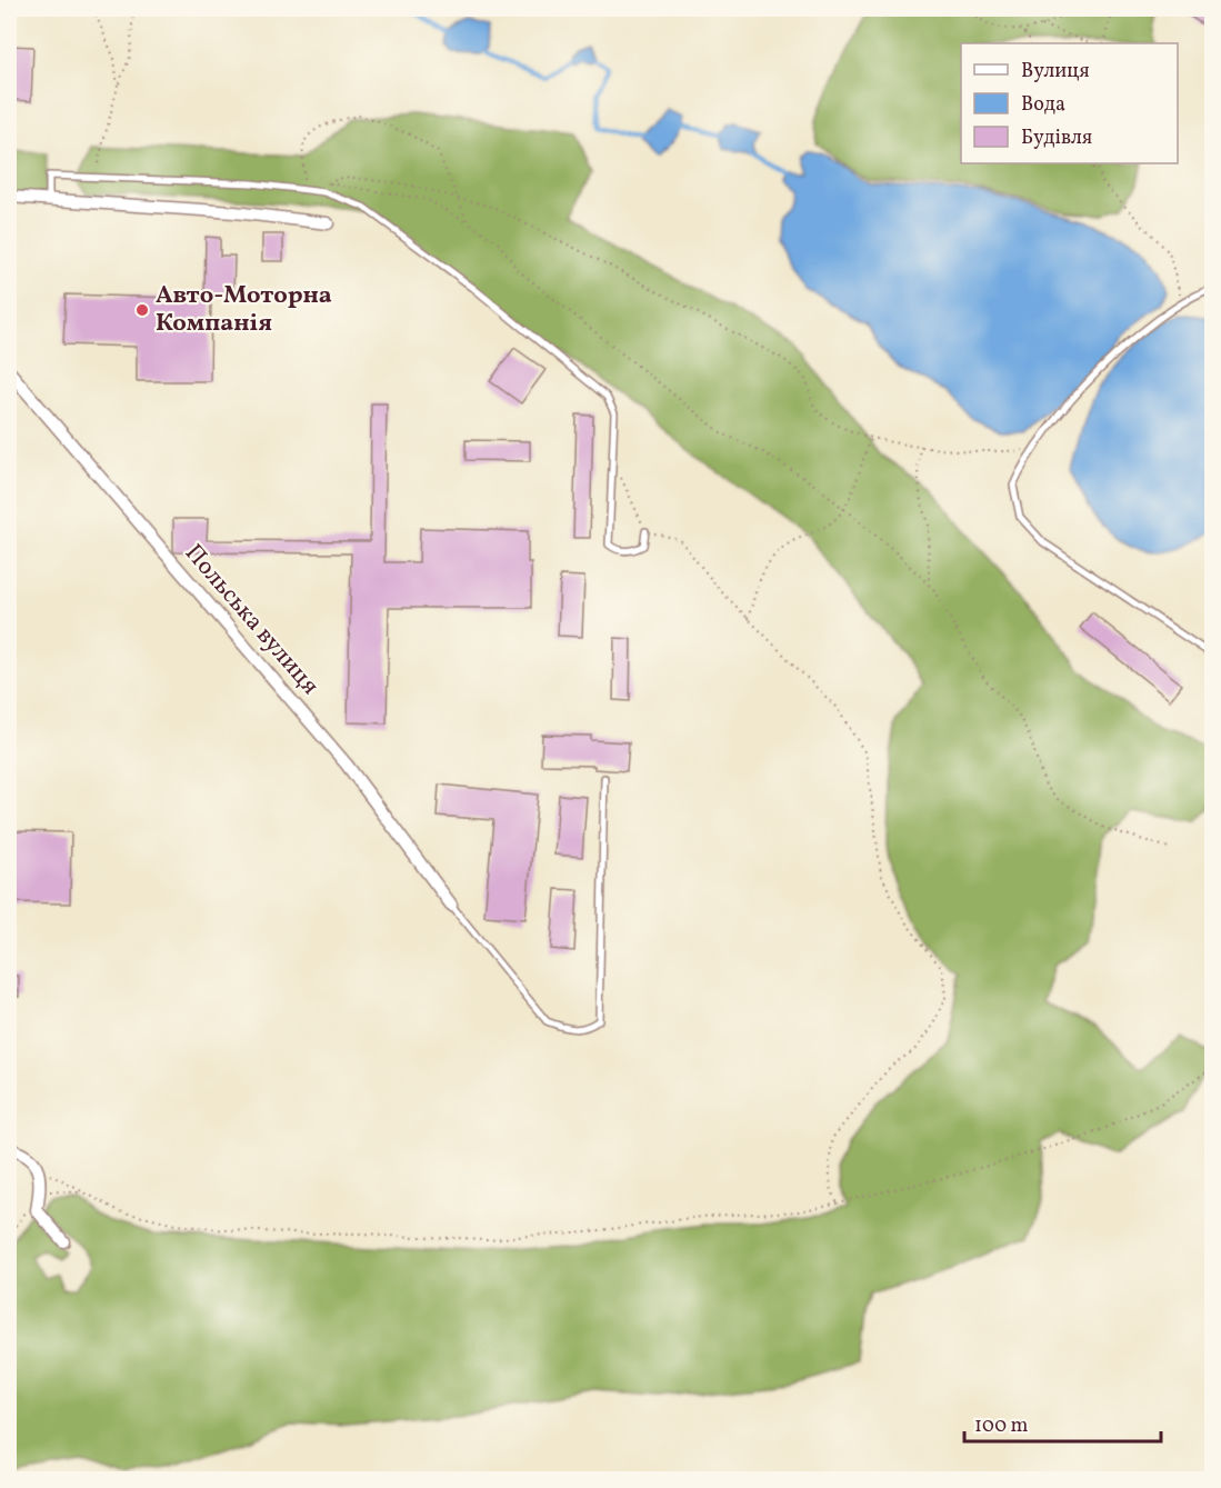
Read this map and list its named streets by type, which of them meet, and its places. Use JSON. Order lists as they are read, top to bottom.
{
  "streets": {
    "street": ["Польська вулиця"]
  },
  "places": ["Авто-Моторна Компанія"],
  "legend": ["Вулиця", "Вода", "Будівля"],
  "scale_bar": "100 m"
}
